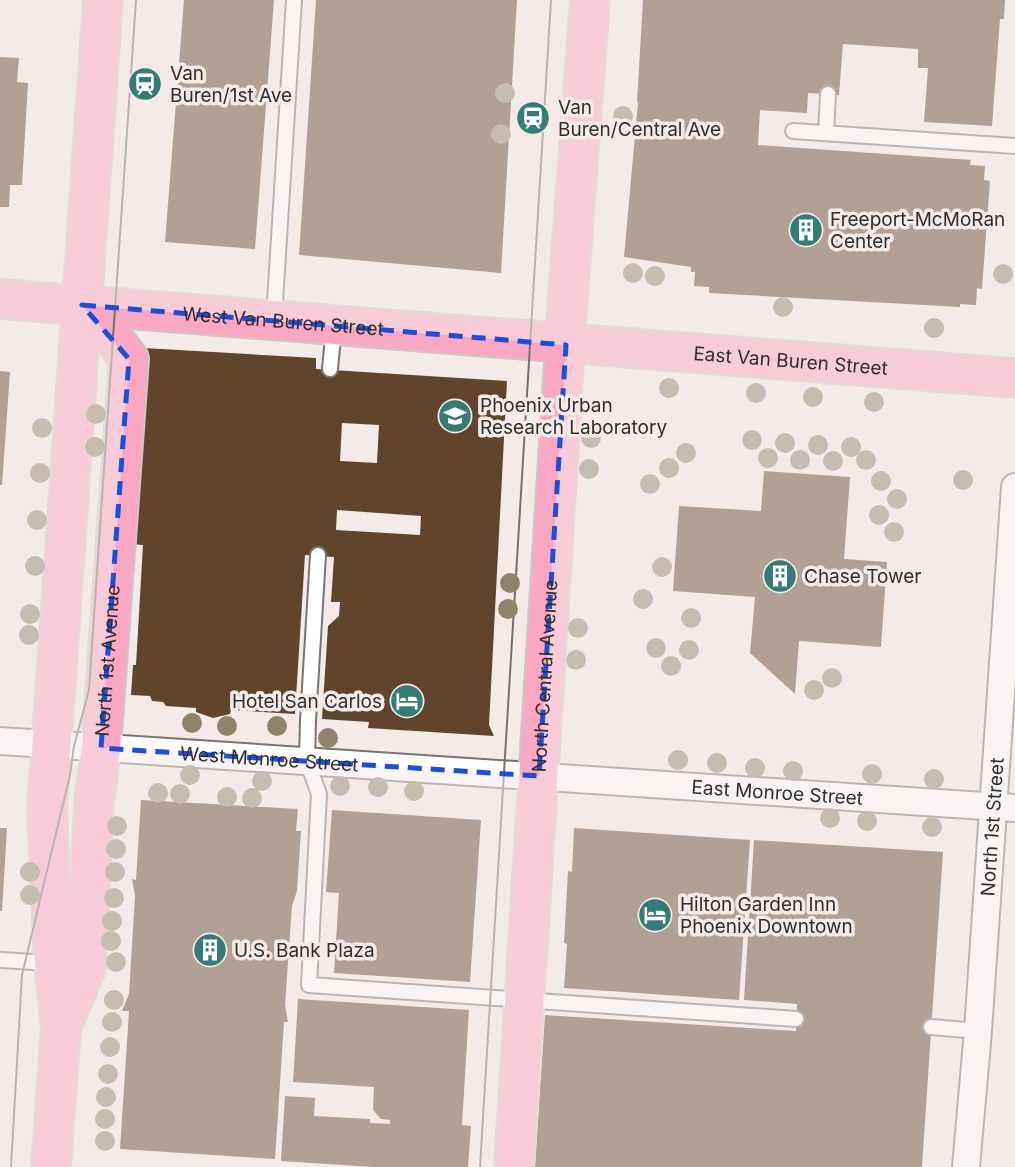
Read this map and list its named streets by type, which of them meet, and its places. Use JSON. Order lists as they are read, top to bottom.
{
  "streets": {
    "main road": [
      "West Van Buren Street",
      "East Van Buren Street",
      "North 1st Avenue",
      "North Central Avenue"
    ],
    "street": ["West Monroe Street", "East Monroe Street", "North 1st Street"]
  },
  "crossings": [
    ["West Van Buren Street", "East Van Buren Street"],
    ["West Van Buren Street", "North 1st Avenue"],
    ["West Van Buren Street", "North Central Avenue"],
    ["East Van Buren Street", "North Central Avenue"],
    ["North 1st Avenue", "West Monroe Street"],
    ["North Central Avenue", "West Monroe Street"],
    ["North Central Avenue", "East Monroe Street"],
    ["West Monroe Street", "East Monroe Street"],
    ["East Monroe Street", "North 1st Street"]
  ],
  "places": {
    "station": ["Van Buren/1st Ave", "Van Buren/Central Ave"],
    "building": ["Freeport-McMoRan Center", "Chase Tower", "U.S. Bank Plaza"],
    "school or university": ["Phoenix Urban Research Laboratory"],
    "hotel": ["Hotel San Carlos", "Hilton Garden Inn Phoenix Downtown"]
  }
}
